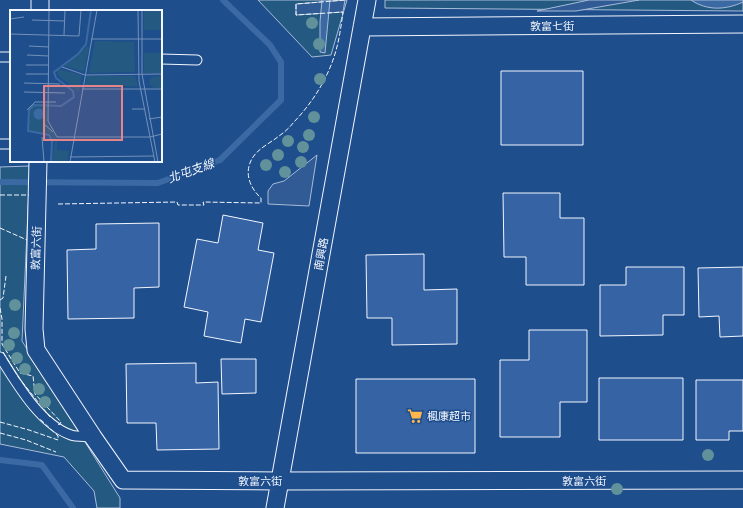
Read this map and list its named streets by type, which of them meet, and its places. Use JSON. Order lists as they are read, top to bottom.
{
  "streets": {
    "street": ["敦富七街", "敦富六街", "南興路"]
  },
  "crossings": [
    ["敦富七街", "南興路"],
    ["敦富六街", "南興路"]
  ],
  "water": ["北屯支線"],
  "places": {
    "supermarket": ["楓康超市"]
  }
}
